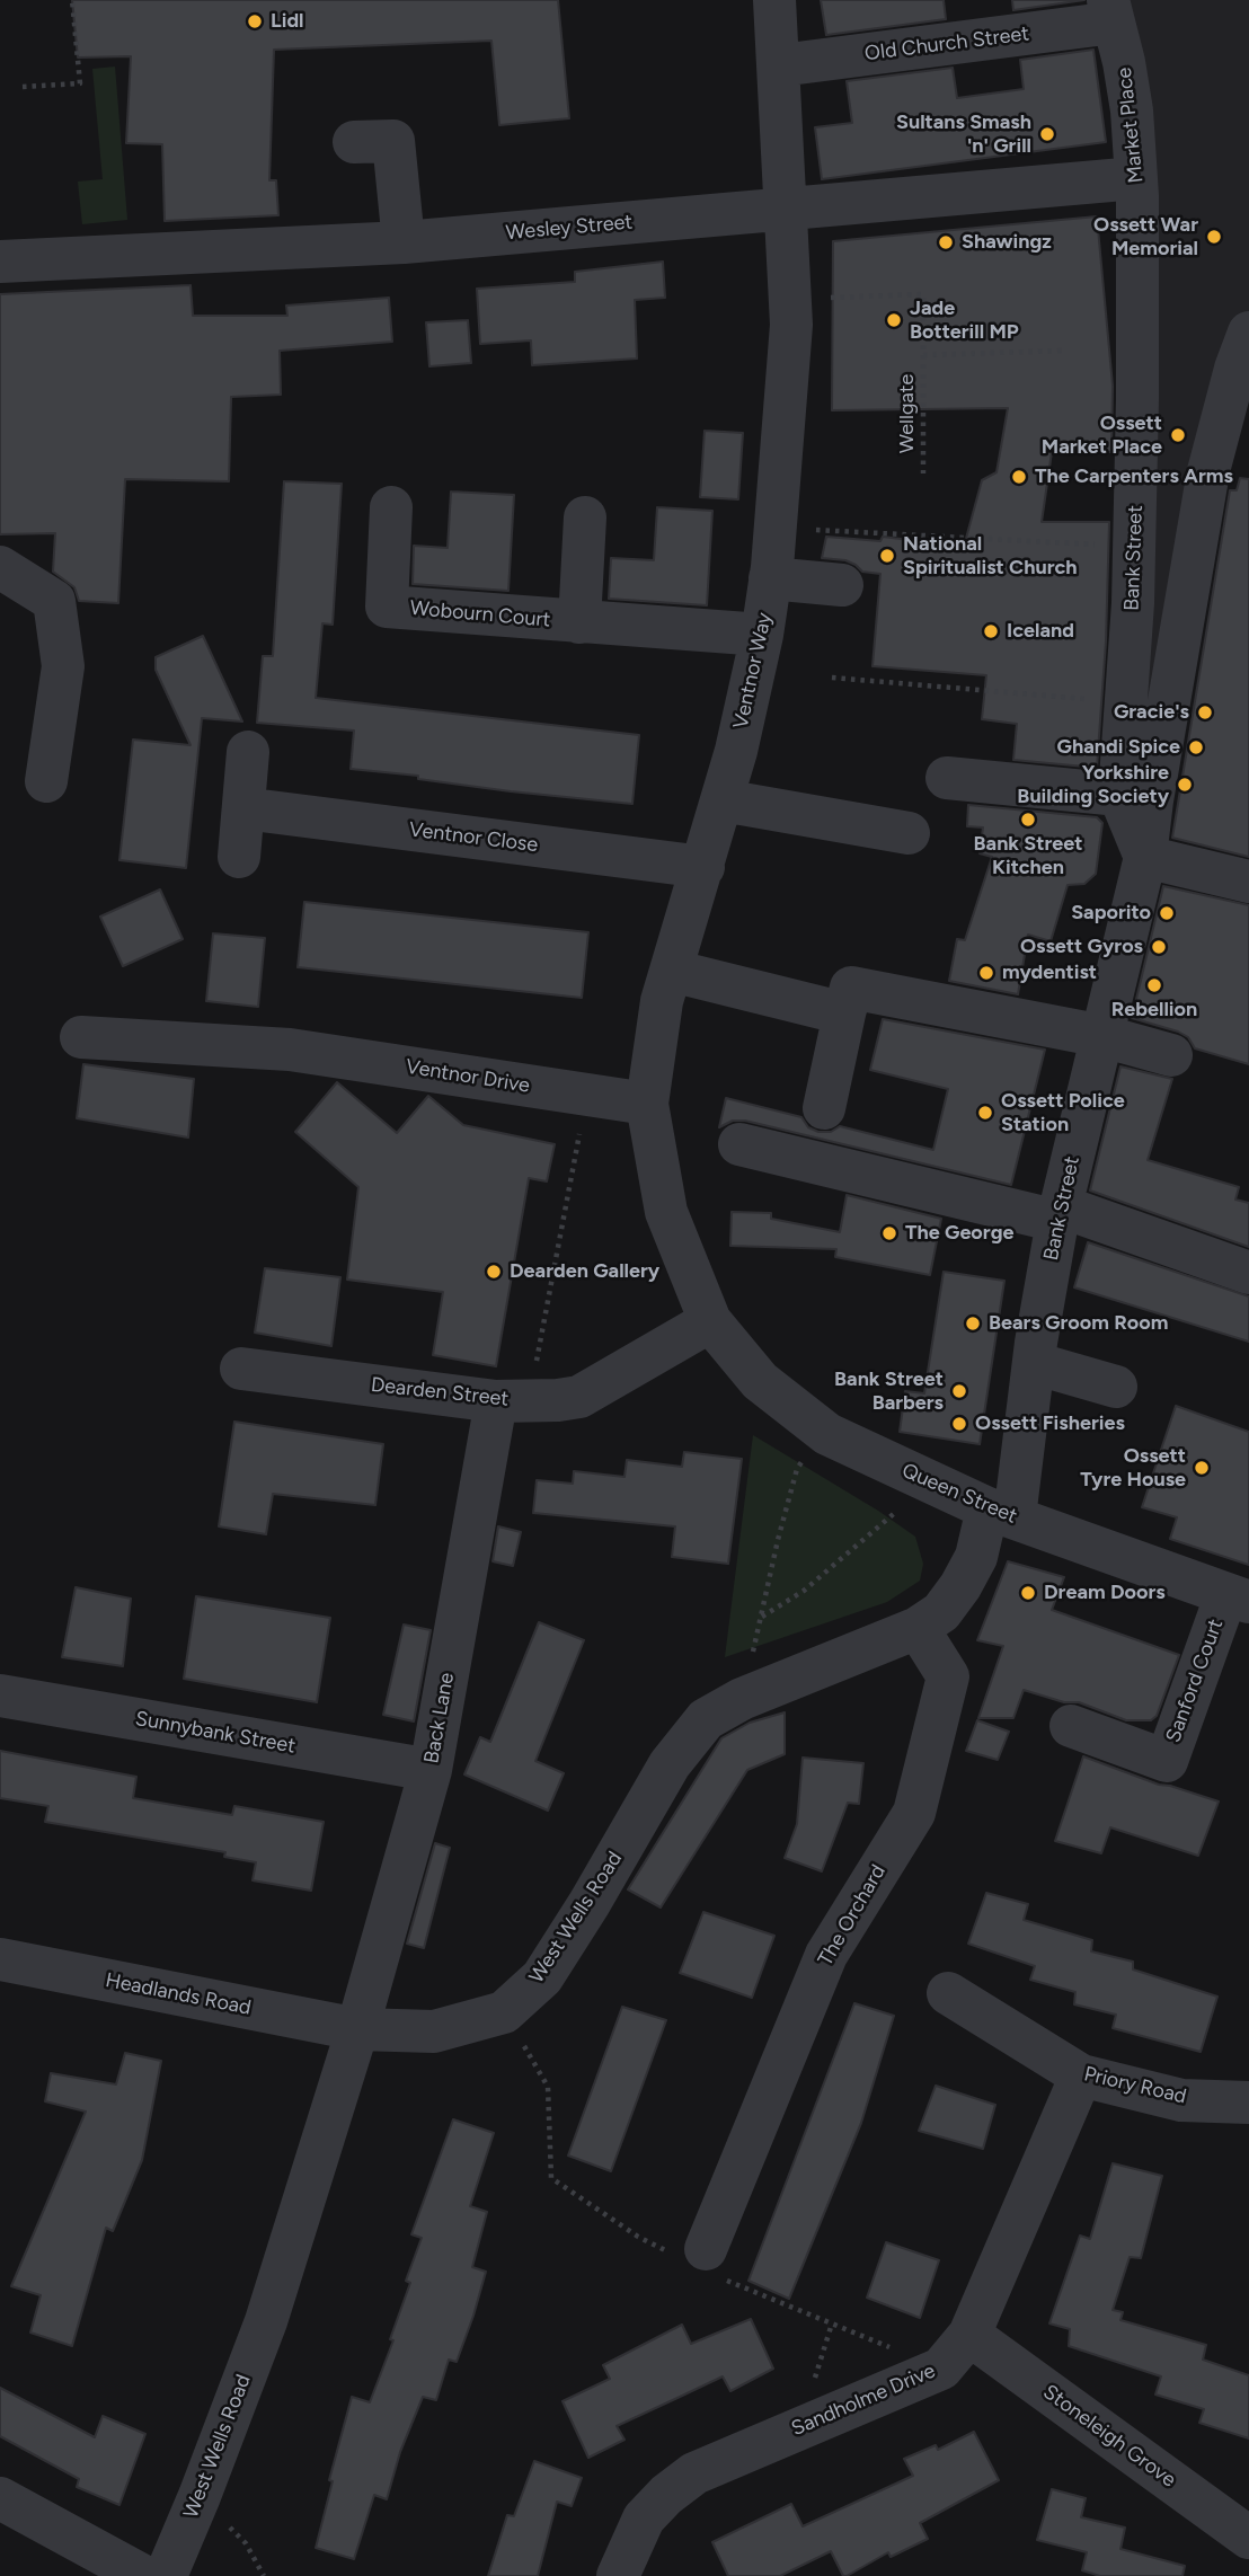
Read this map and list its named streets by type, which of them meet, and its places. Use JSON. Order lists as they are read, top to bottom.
{
  "streets": {
    "street": [
      "Old Church Street",
      "Market Place",
      "Wesley Street",
      "Bank Street",
      "Wobourn Court",
      "Ventnor Way",
      "Ventnor Close",
      "Ventnor Drive",
      "Dearden Street",
      "Queen Street",
      "Sanford Court",
      "Back Lane",
      "Sunnybank Street",
      "The Orchard",
      "West Wells Road",
      "Headlands Road",
      "Priory Road",
      "Sandholme Drive",
      "Stoneleigh Grove"
    ],
    "path": ["Wellgate"]
  },
  "crossings": [
    ["Old Church Street", "Market Place"],
    ["Old Church Street", "Ventnor Way"],
    ["Market Place", "Wesley Street"],
    ["Market Place", "Bank Street"],
    ["Wesley Street", "Ventnor Way"],
    ["Bank Street", "Queen Street"],
    ["Bank Street", "West Wells Road"],
    ["Wobourn Court", "Ventnor Way"],
    ["Ventnor Way", "Ventnor Close"],
    ["Ventnor Way", "Ventnor Drive"],
    ["Ventnor Way", "Dearden Street"],
    ["Ventnor Way", "Queen Street"],
    ["Dearden Street", "Queen Street"],
    ["Dearden Street", "Back Lane"],
    ["Queen Street", "Sanford Court"],
    ["Queen Street", "West Wells Road"],
    ["Back Lane", "Sunnybank Street"],
    ["Back Lane", "West Wells Road"],
    ["Back Lane", "Headlands Road"],
    ["The Orchard", "West Wells Road"],
    ["West Wells Road", "Headlands Road"],
    ["Priory Road", "Sandholme Drive"],
    ["Sandholme Drive", "Stoneleigh Grove"]
  ],
  "places": [
    "Lidl",
    "Sultans Smash 'n' Grill",
    "Ossett War Memorial",
    "Shawingz",
    "Jade Botterill MP",
    "Ossett Market Place",
    "The Carpenters Arms",
    "National Spiritualist Church",
    "Iceland",
    "Gracie's",
    "Ghandi Spice",
    "Yorkshire Building Society",
    "Bank Street Kitchen",
    "Saporito",
    "Ossett Gyros",
    "mydentist",
    "Rebellion",
    "Ossett Police Station",
    "The George",
    "Dearden Gallery",
    "Bears Groom Room",
    "Bank Street Barbers",
    "Ossett Fisheries",
    "Ossett Tyre House",
    "Dream Doors"
  ]
}
